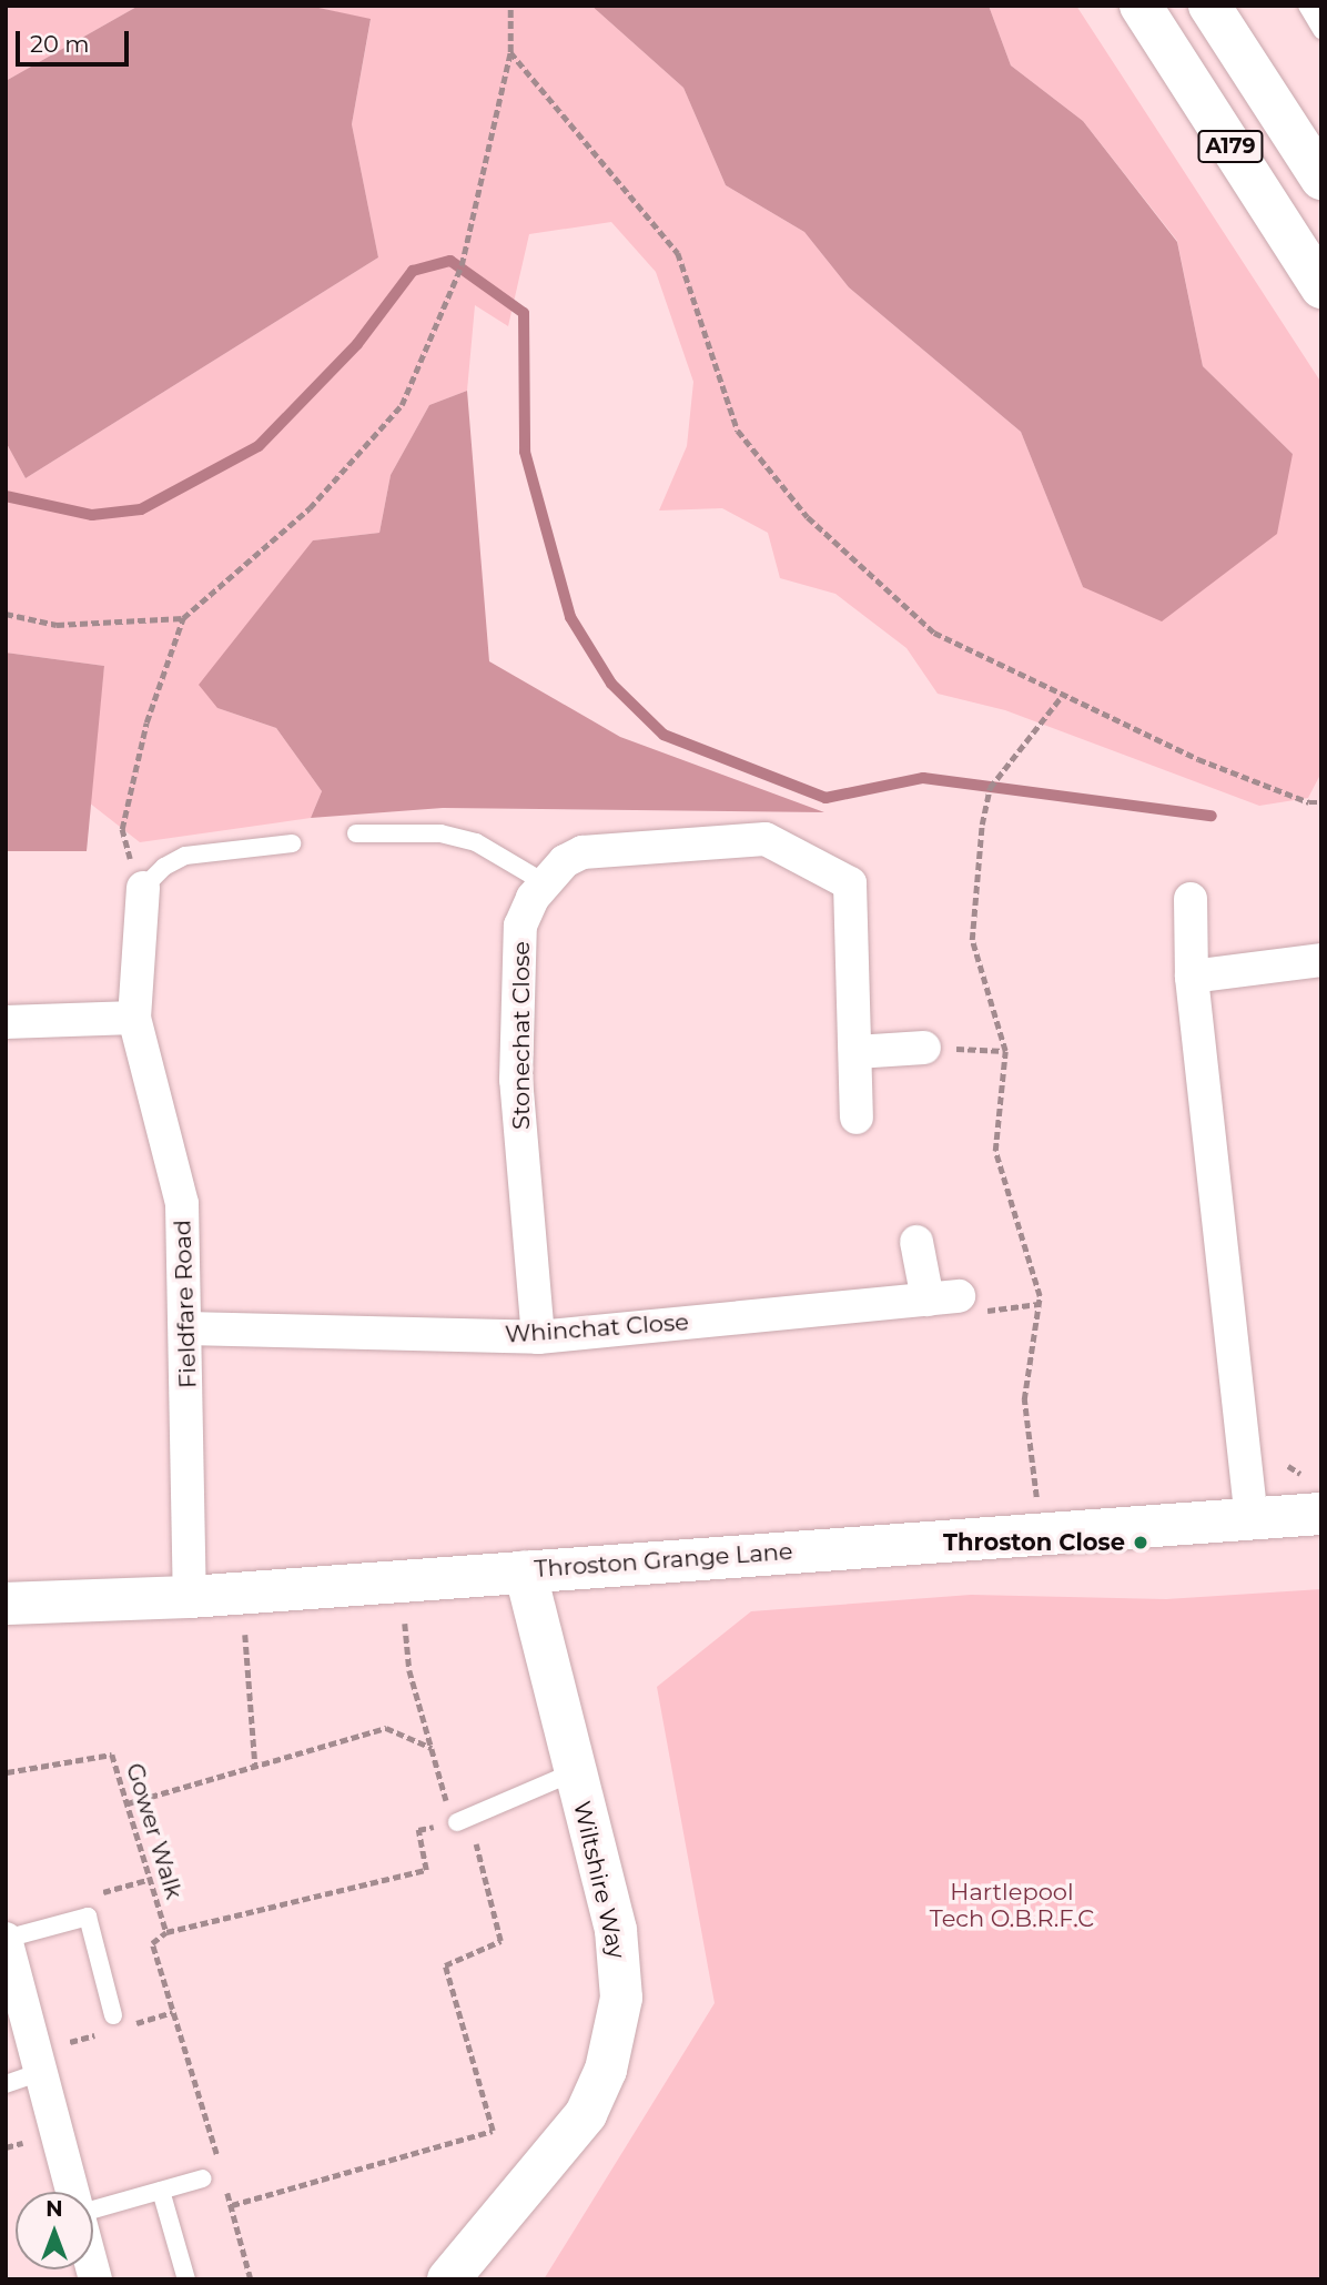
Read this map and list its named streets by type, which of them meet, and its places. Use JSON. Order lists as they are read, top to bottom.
{
  "streets": {
    "main road": ["A179", "Throston Grange Lane", "Wiltshire Way"],
    "street": ["Stonechat Close", "Fieldfare Road", "Whinchat Close"],
    "path": ["Gower Walk"]
  },
  "crossings": [
    ["Stonechat Close", "Whinchat Close"],
    ["Fieldfare Road", "Whinchat Close"],
    ["Fieldfare Road", "Throston Grange Lane"],
    ["Throston Grange Lane", "Wiltshire Way"]
  ],
  "parks": ["Hartlepool Tech O.B.R.F.C"],
  "places": ["Throston Close"],
  "scale_bar": "20 m",
  "north": "top"
}
